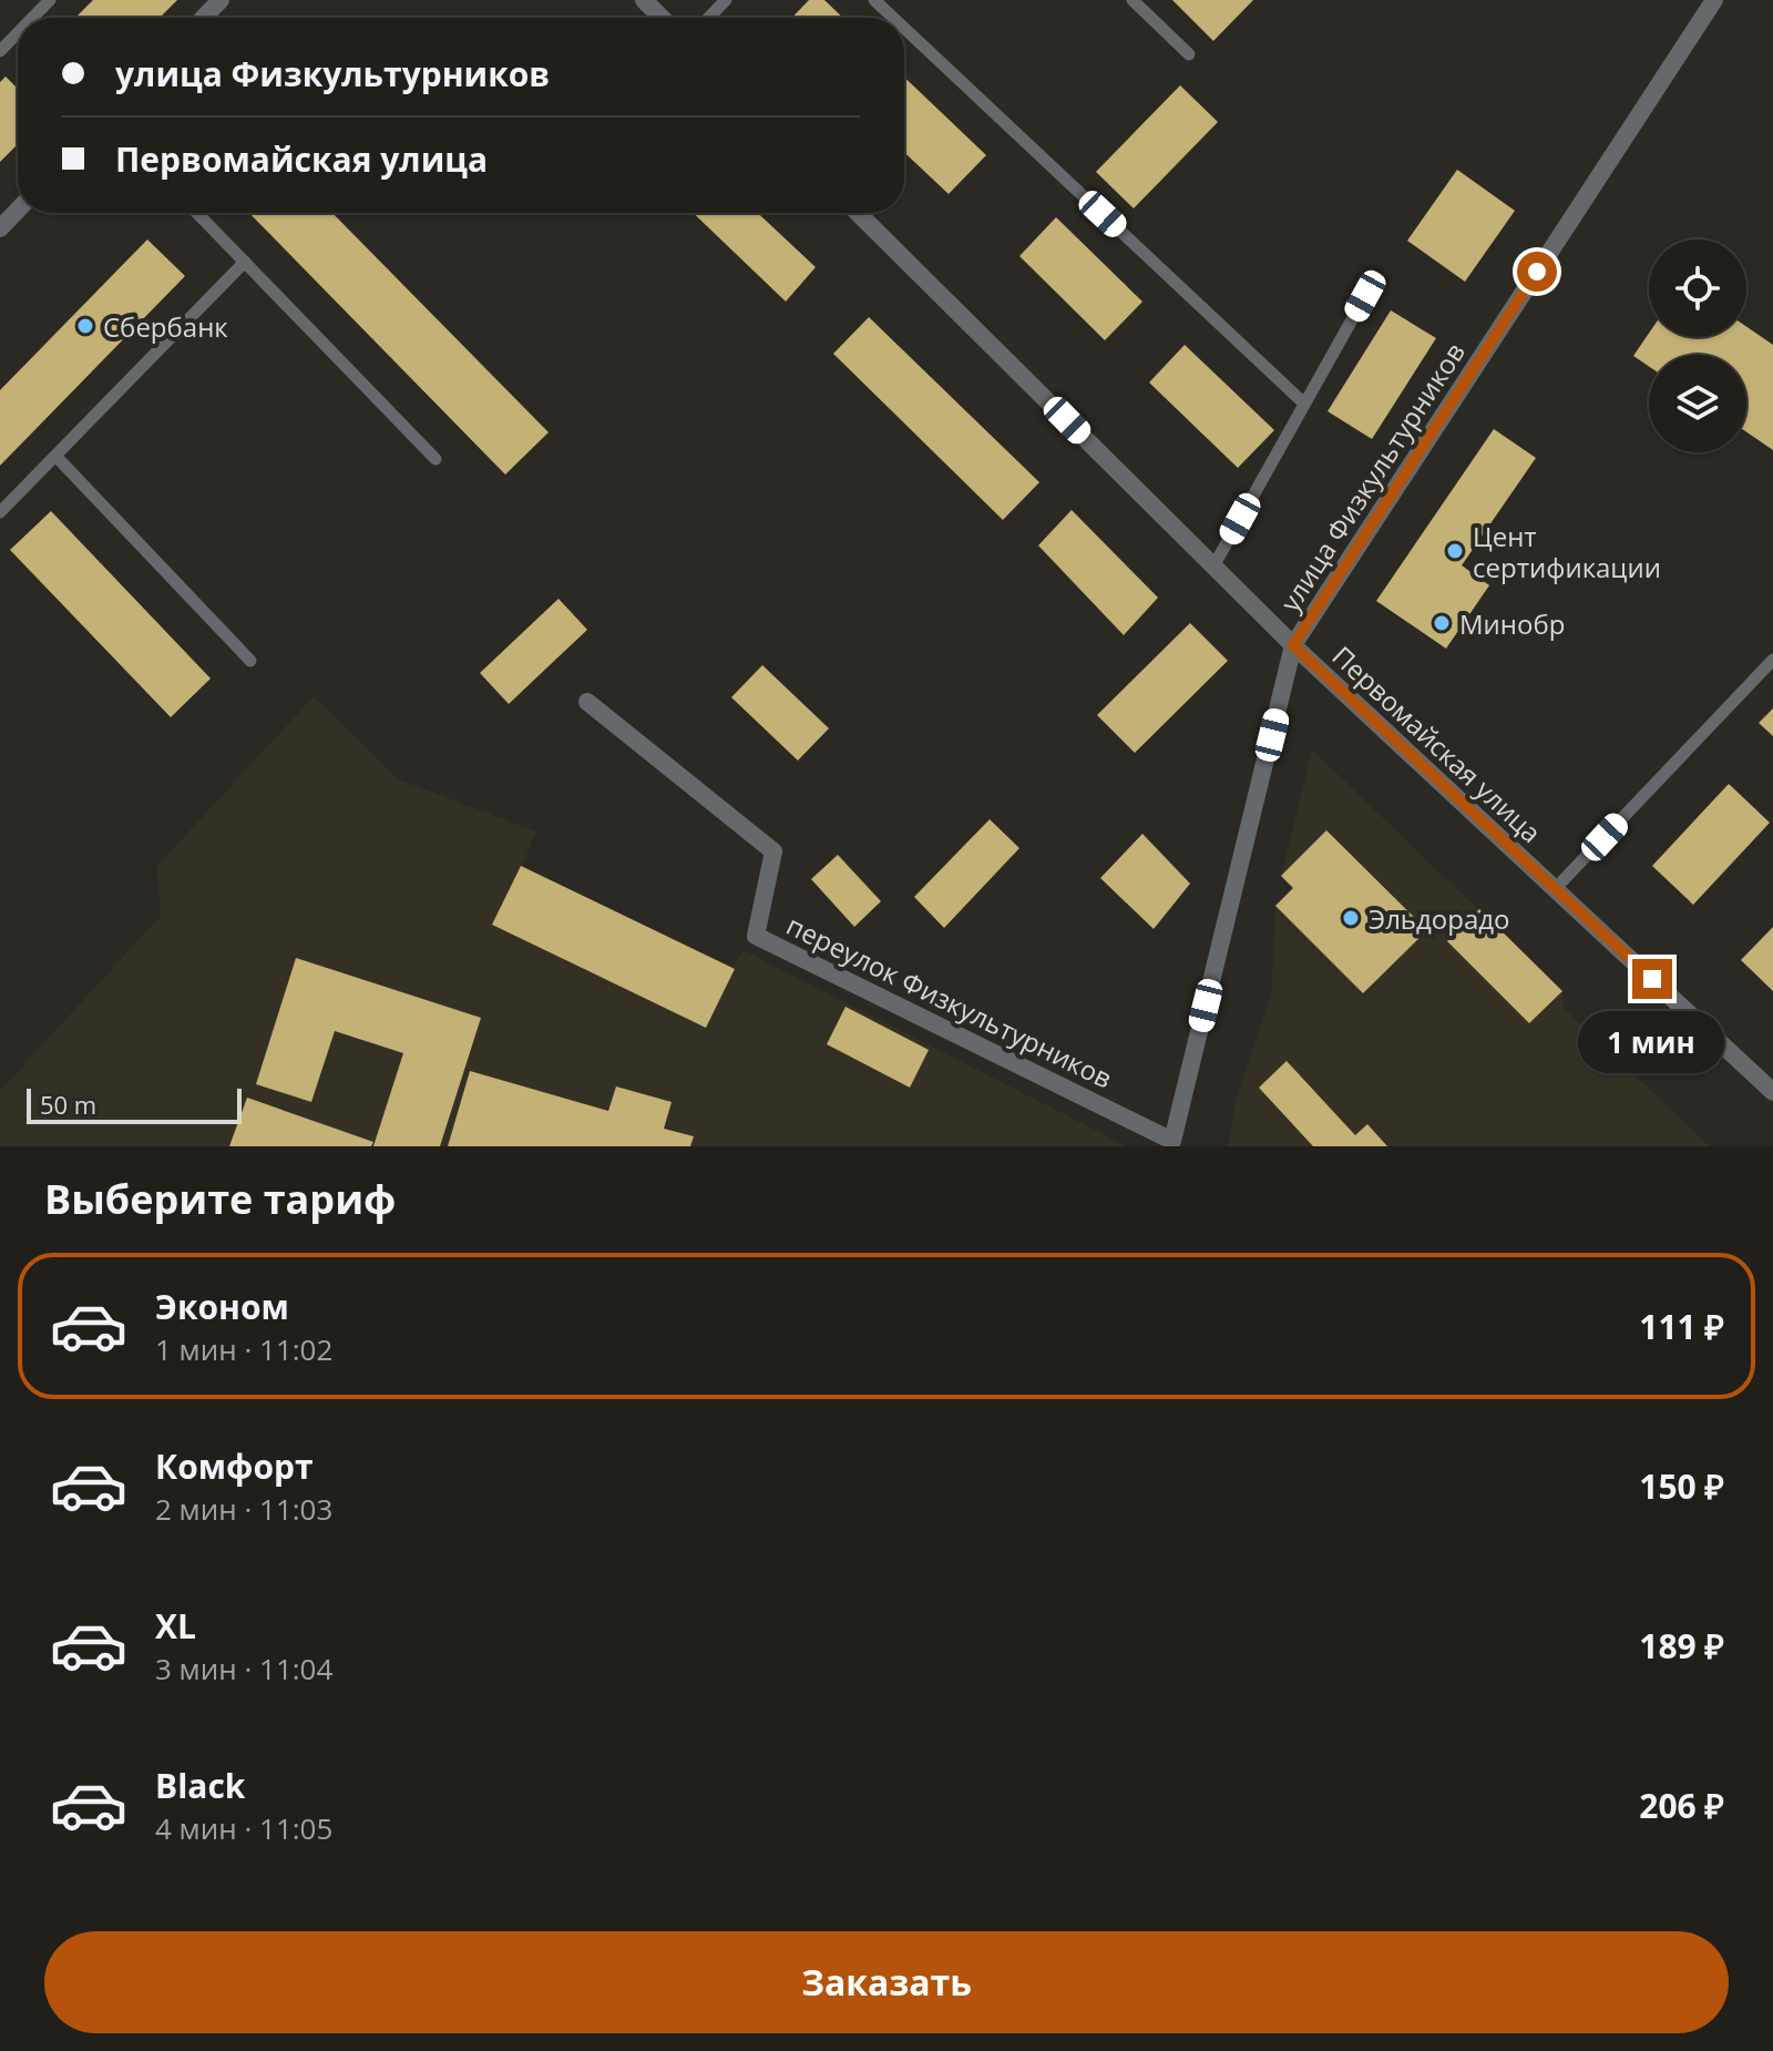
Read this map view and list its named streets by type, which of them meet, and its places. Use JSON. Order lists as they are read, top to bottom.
{
  "streets": {
    "street": ["улица Физкультурников", "Первомайская улица", "переулок Физкультурников"]
  },
  "crossings": [
    ["улица Физкультурников", "Первомайская улица"],
    ["улица Физкультурников", "переулок Физкультурников"]
  ],
  "places": [
    "Сбербанк",
    "Цент сертификации",
    "Минобр",
    "Эльдорадо"
  ],
  "scale_bar": "50 m",
  "page": {
    "banner": ["улица Физкультурников", "Первомайская улица"],
    "bubble": "1 мин",
    "scale": "50 m",
    "heading": "Выберите тариф",
    "list": [
      {
        "name": "Эконом",
        "note": "1 мин · 11:02",
        "value": "111 ₽"
      },
      {
        "name": "Комфорт",
        "note": "2 мин · 11:03",
        "value": "150 ₽"
      },
      {
        "name": "XL",
        "note": "3 мин · 11:04",
        "value": "189 ₽"
      },
      {
        "name": "Black",
        "note": "4 мин · 11:05",
        "value": "206 ₽"
      }
    ],
    "buttons": "Заказать"
  }
}
